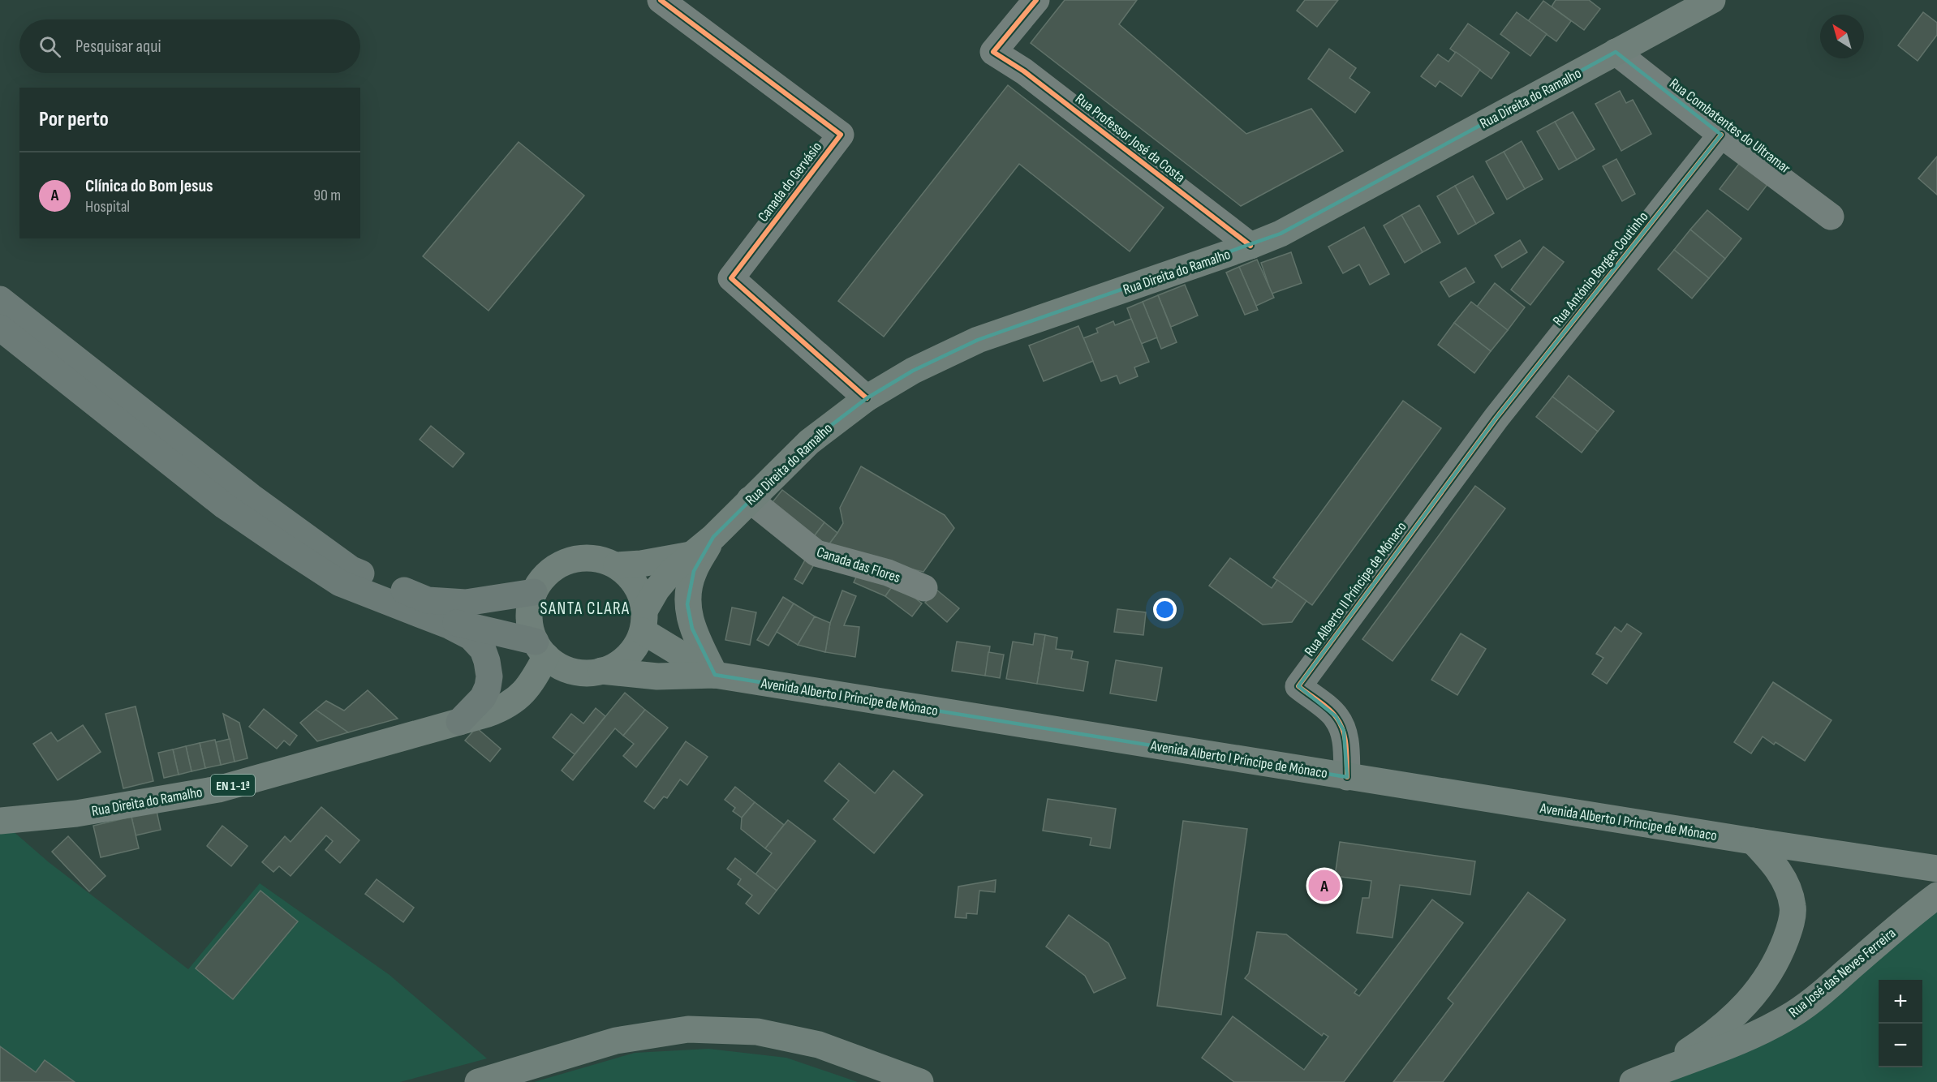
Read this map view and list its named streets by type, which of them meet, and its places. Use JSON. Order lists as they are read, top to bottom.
{
  "streets": {
    "main road": [
      "Rua Direita do Ramalho",
      "Avenida Alberto I Príncipe de Mónaco",
      "EN 1-1ª",
      "Rua José das Neves Ferreira"
    ],
    "street": [
      "Rua Combatentes do Ultramar",
      "Rua Professor José da Costa",
      "Canada do Gervásio",
      "Rua António Borges Coutinho",
      "Canada das Flores",
      "Rua Alberto II Príncipe de Mónaco"
    ]
  },
  "crossings": [
    ["Rua Direita do Ramalho", "Rua Combatentes do Ultramar"],
    ["Rua Direita do Ramalho", "Rua Professor José da Costa"],
    ["Rua Direita do Ramalho", "Canada do Gervásio"],
    ["Rua Direita do Ramalho", "Canada das Flores"],
    ["Rua Direita do Ramalho", "Avenida Alberto I Príncipe de Mónaco"],
    ["Rua Direita do Ramalho", "EN 1-1ª"],
    ["Rua Combatentes do Ultramar", "Rua António Borges Coutinho"],
    ["Rua António Borges Coutinho", "Rua Alberto II Príncipe de Mónaco"],
    ["Rua Alberto II Príncipe de Mónaco", "Avenida Alberto I Príncipe de Mónaco"],
    ["Avenida Alberto I Príncipe de Mónaco", "EN 1-1ª"]
  ],
  "districts": ["SANTA CLARA"],
  "north": "top left",
  "page": {
    "search": "Pesquisar aqui",
    "heading": "Por perto",
    "list": [
      {
        "mark": "A",
        "name": "Clínica do Bom Jesus",
        "note": "Hospital",
        "value": "90 m"
      }
    ],
    "pins": "A",
    "map_buttons": ["+", "−"]
  }
}
